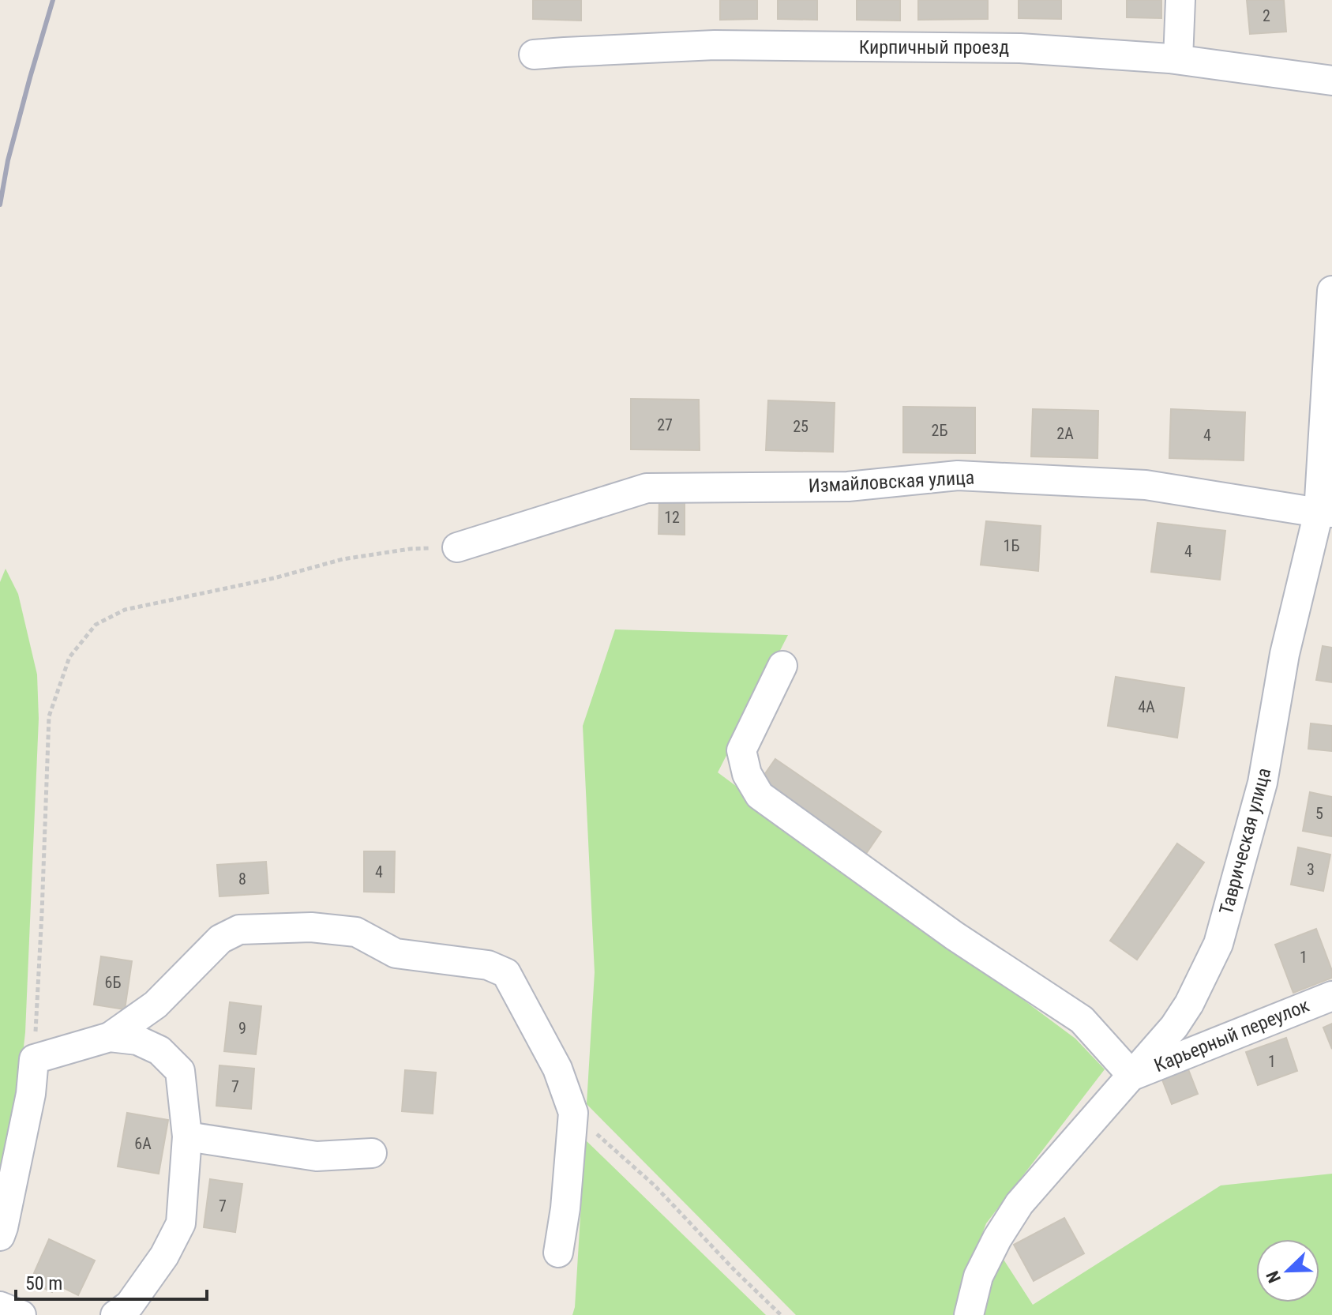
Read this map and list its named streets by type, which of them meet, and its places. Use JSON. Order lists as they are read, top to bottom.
{
  "streets": {
    "street": [
      "Кирпичный проезд",
      "Измайловская улица",
      "Таврическая улица",
      "Карьерный переулок"
    ]
  },
  "crossings": [
    ["Измайловская улица", "Таврическая улица"],
    ["Таврическая улица", "Карьерный переулок"]
  ],
  "house_numbers": [
    "2",
    "27",
    "25",
    "2Б",
    "2А",
    "4",
    "12",
    "1Б",
    "4",
    "4А",
    "5",
    "3",
    "4",
    "8",
    "1",
    "6Б",
    "9",
    "1",
    "7",
    "6А",
    "7"
  ],
  "scale_bar": "50 m",
  "north": "bottom left"
}
